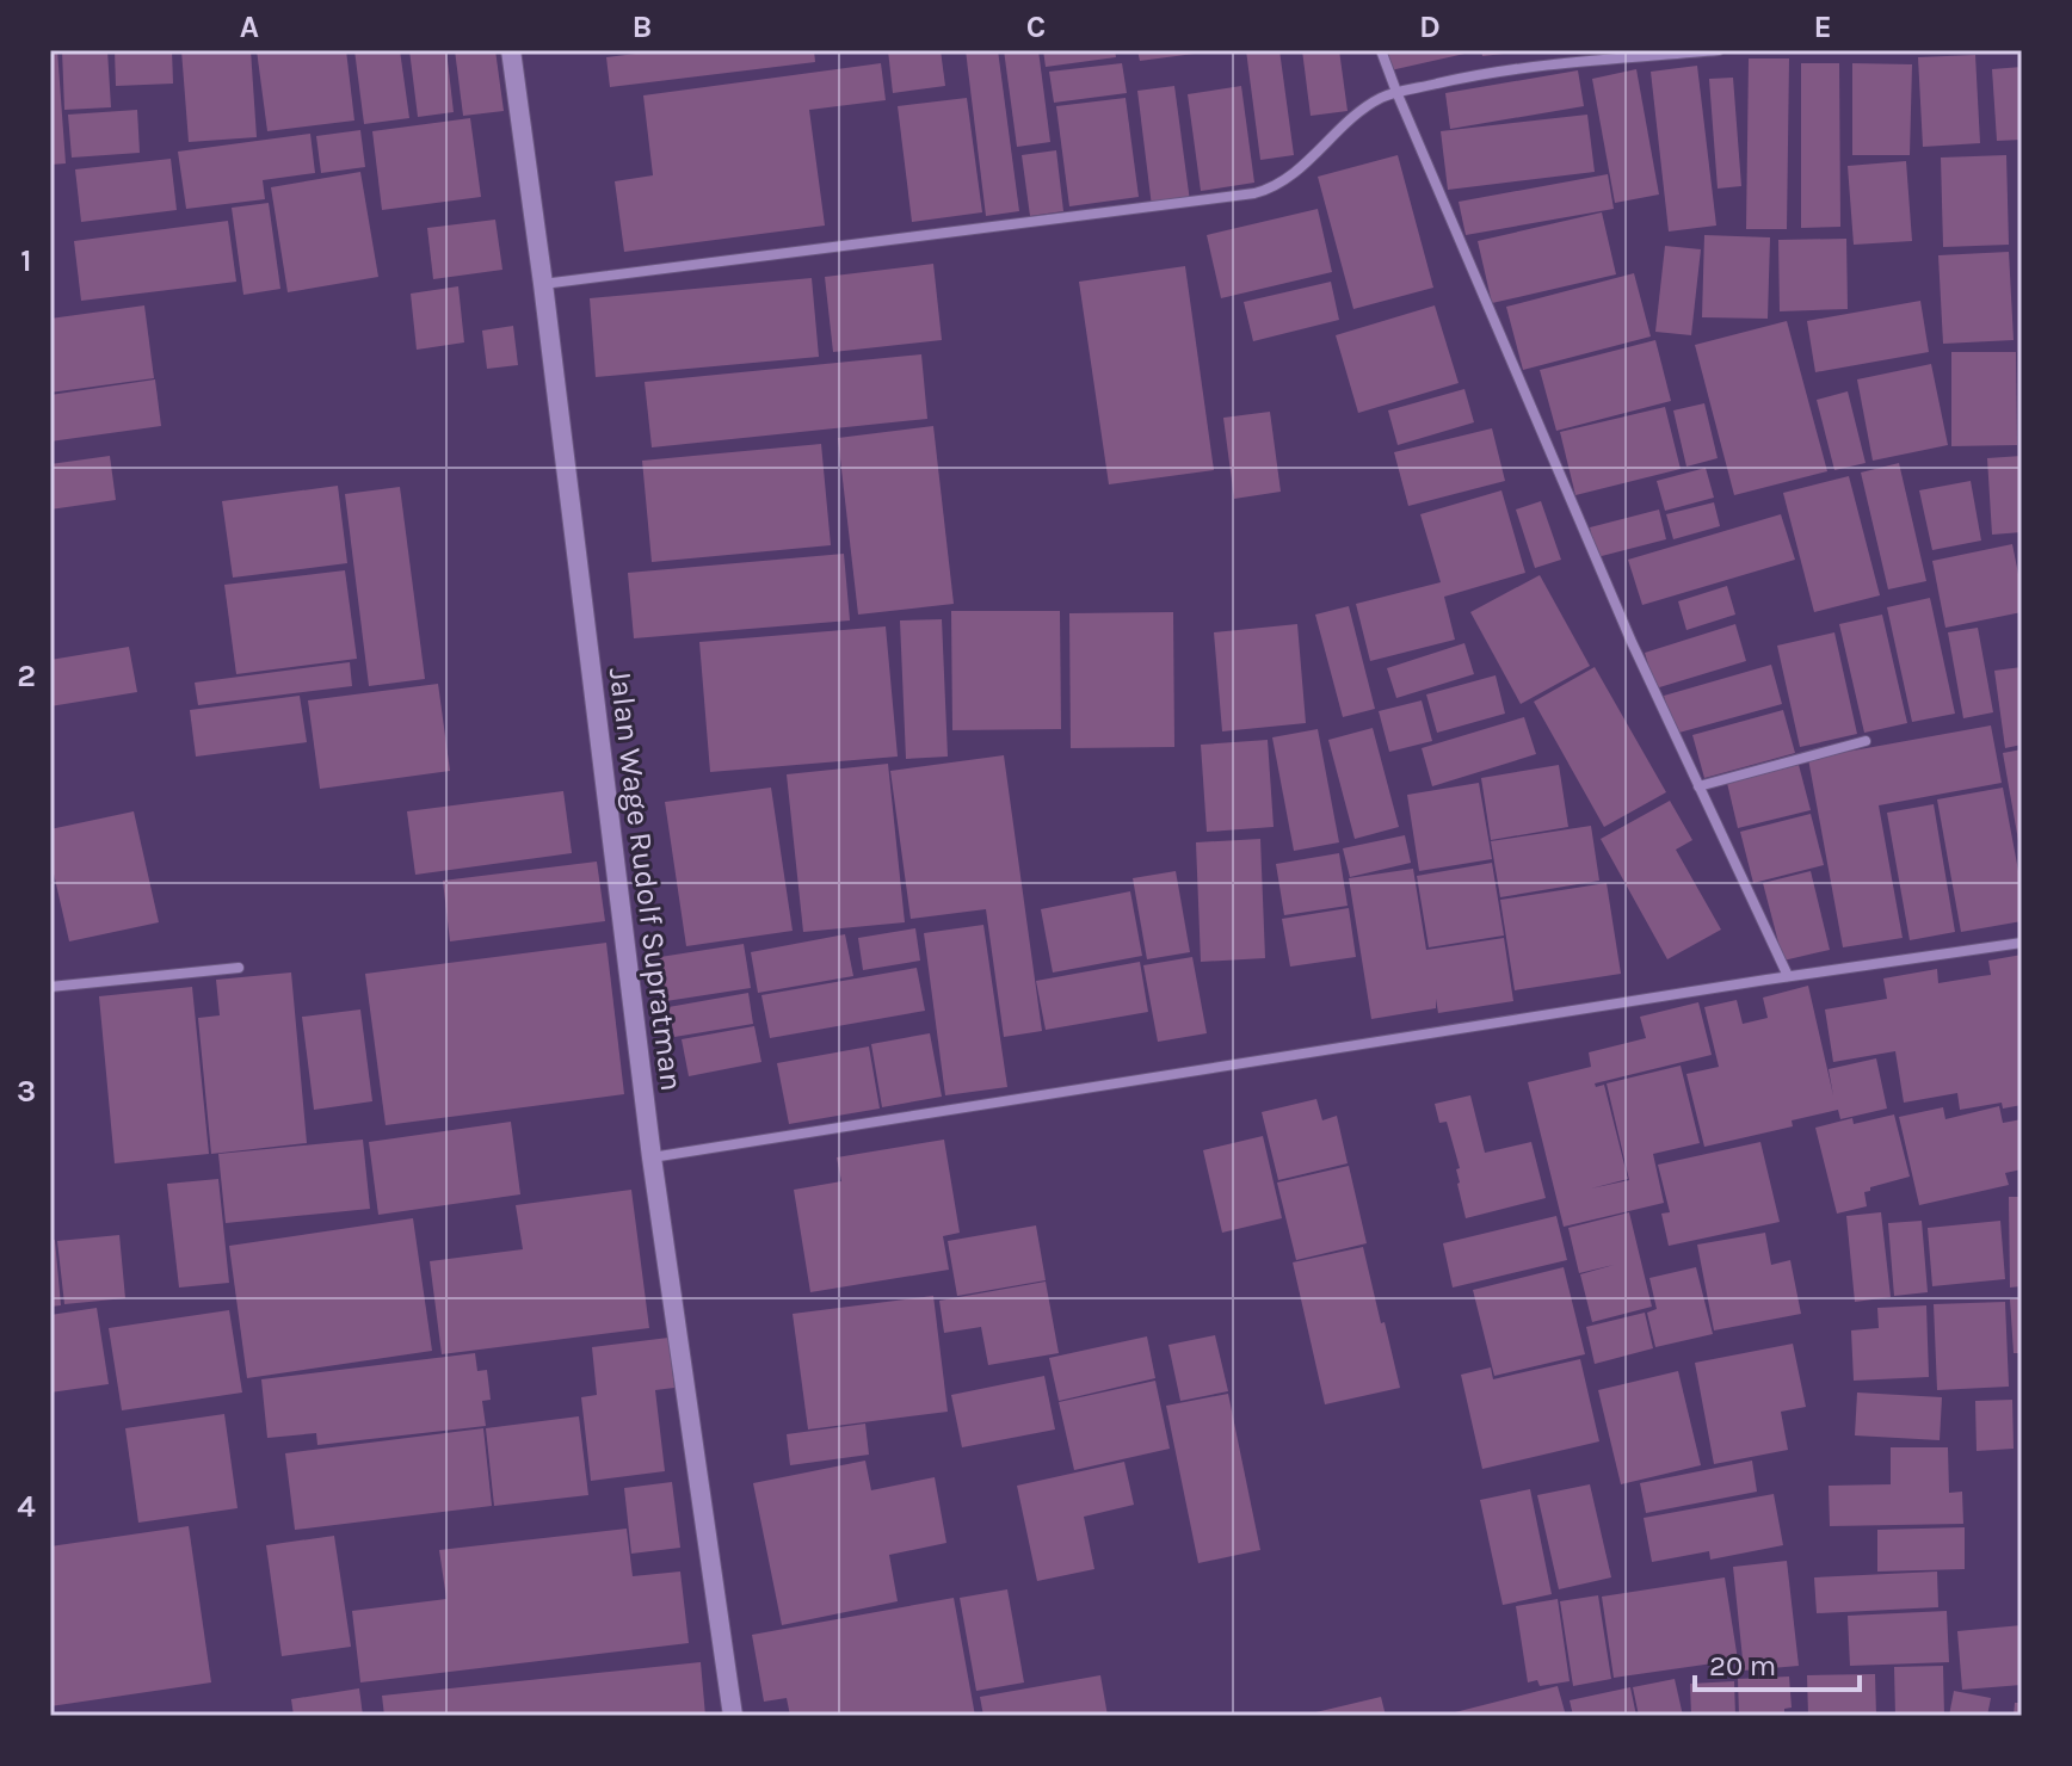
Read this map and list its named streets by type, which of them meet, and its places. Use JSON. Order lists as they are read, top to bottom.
{
  "streets": {
    "street": ["Jalan Wage Rudolf Supratman"]
  },
  "scale_bar": "20 m",
  "grid": {
    "columns": [
      "A",
      "B",
      "C",
      "D",
      "E"
    ],
    "rows": [
      "1",
      "2",
      "3",
      "4"
    ]
  }
}
